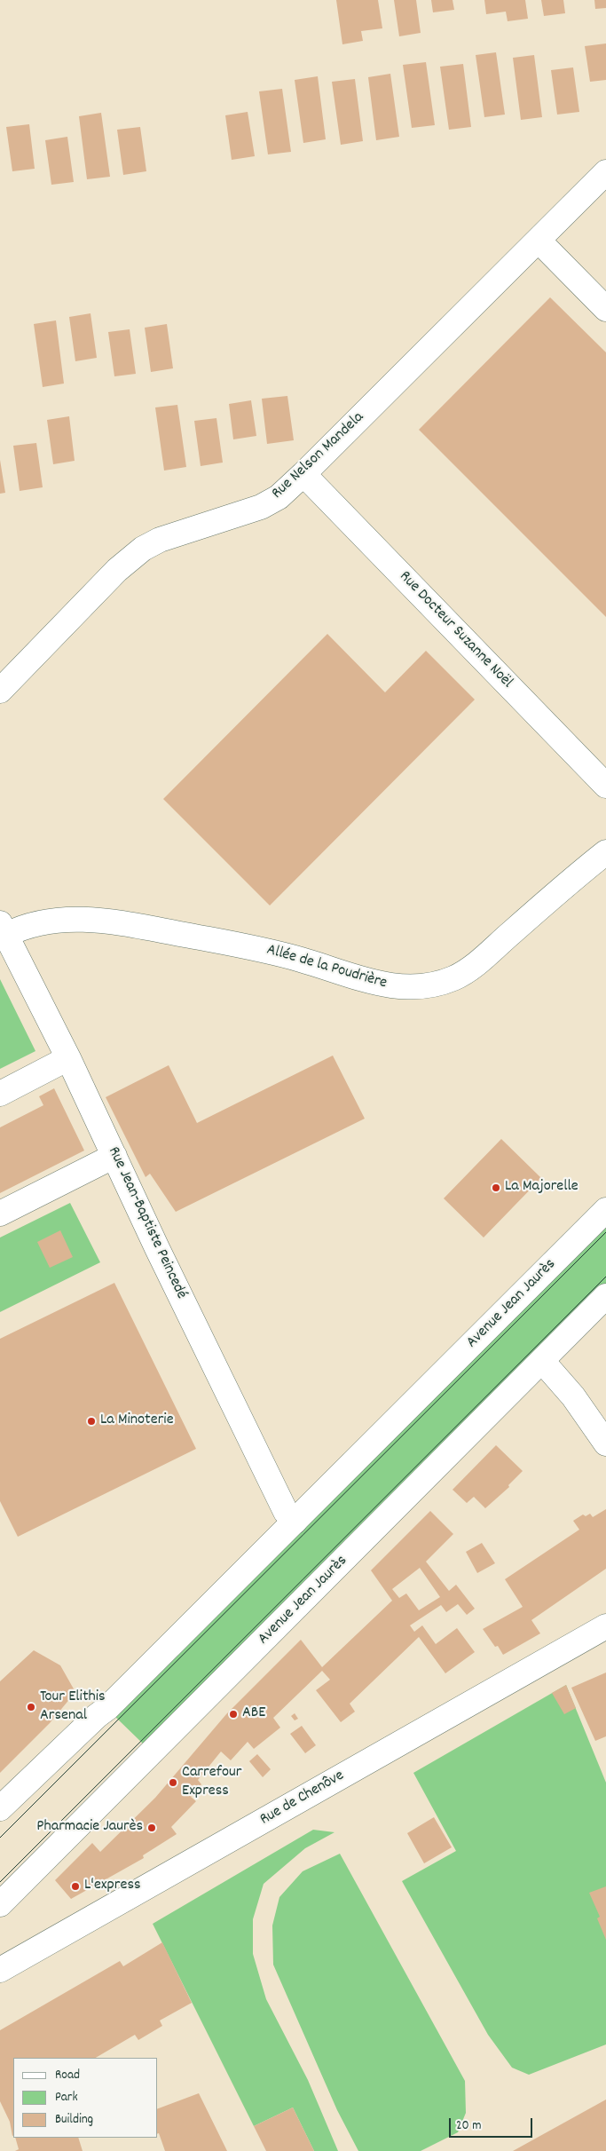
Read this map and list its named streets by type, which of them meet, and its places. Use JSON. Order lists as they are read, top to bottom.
{
  "streets": {
    "street": [
      "Rue Nelson Mandela",
      "Rue Docteur Suzanne Noël",
      "Allée de la Poudrière",
      "Rue Jean-Baptiste Peincedé",
      "Avenue Jean Jaurès",
      "Rue de Chenôve"
    ]
  },
  "crossings": [
    ["Rue Nelson Mandela", "Rue Docteur Suzanne Noël"],
    ["Allée de la Poudrière", "Rue Jean-Baptiste Peincedé"],
    ["Rue Jean-Baptiste Peincedé", "Avenue Jean Jaurès"]
  ],
  "places": [
    "La Majorelle",
    "La Minoterie",
    "Tour Elithis Arsenal",
    "ABE",
    "Carrefour Express",
    "Pharmacie Jaurès",
    "L'express"
  ],
  "legend": ["Road", "Park", "Building"],
  "scale_bar": "20 m"
}
